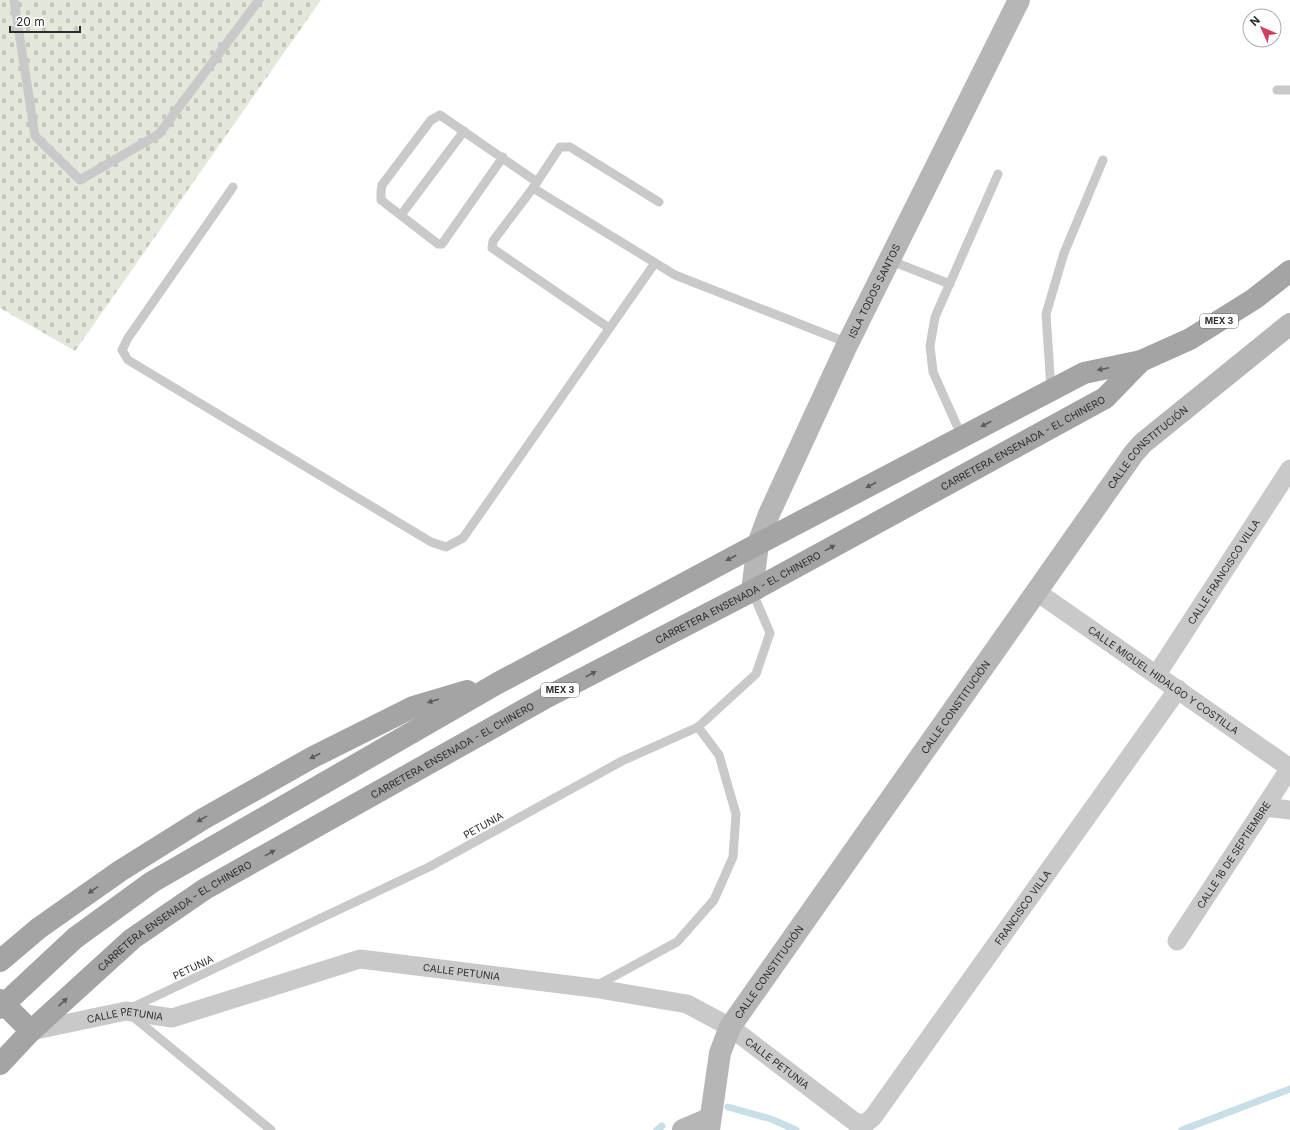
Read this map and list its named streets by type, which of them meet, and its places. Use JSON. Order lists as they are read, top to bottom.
{
  "streets": {
    "main road": ["MEX 3", "CARRETERA ENSENADA - EL CHINERO"],
    "street": [
      "ISLA TODOS SANTOS",
      "CALLE CONSTITUCIÓN",
      "CALLE FRANCISCO VILLA",
      "CALLE MIGUEL HIDALGO Y COSTILLA",
      "CALLE 16 DE SEPTIEMBRE",
      "FRANCISCO VILLA",
      "CALLE PETUNIA"
    ],
    "lane": ["PETUNIA"]
  },
  "crossings": [
    ["ISLA TODOS SANTOS", "CARRETERA ENSENADA - EL CHINERO"],
    ["ISLA TODOS SANTOS", "PETUNIA"],
    ["CARRETERA ENSENADA - EL CHINERO", "PETUNIA"],
    ["CARRETERA ENSENADA - EL CHINERO", "CALLE PETUNIA"],
    ["CALLE CONSTITUCIÓN", "CALLE MIGUEL HIDALGO Y COSTILLA"],
    ["CALLE CONSTITUCIÓN", "CALLE PETUNIA"],
    ["CALLE FRANCISCO VILLA", "CALLE MIGUEL HIDALGO Y COSTILLA"],
    ["CALLE MIGUEL HIDALGO Y COSTILLA", "CALLE 16 DE SEPTIEMBRE"],
    ["CALLE MIGUEL HIDALGO Y COSTILLA", "FRANCISCO VILLA"],
    ["PETUNIA", "CALLE PETUNIA"],
    ["FRANCISCO VILLA", "CALLE PETUNIA"]
  ],
  "scale_bar": "20 m",
  "north": "top left"
}
